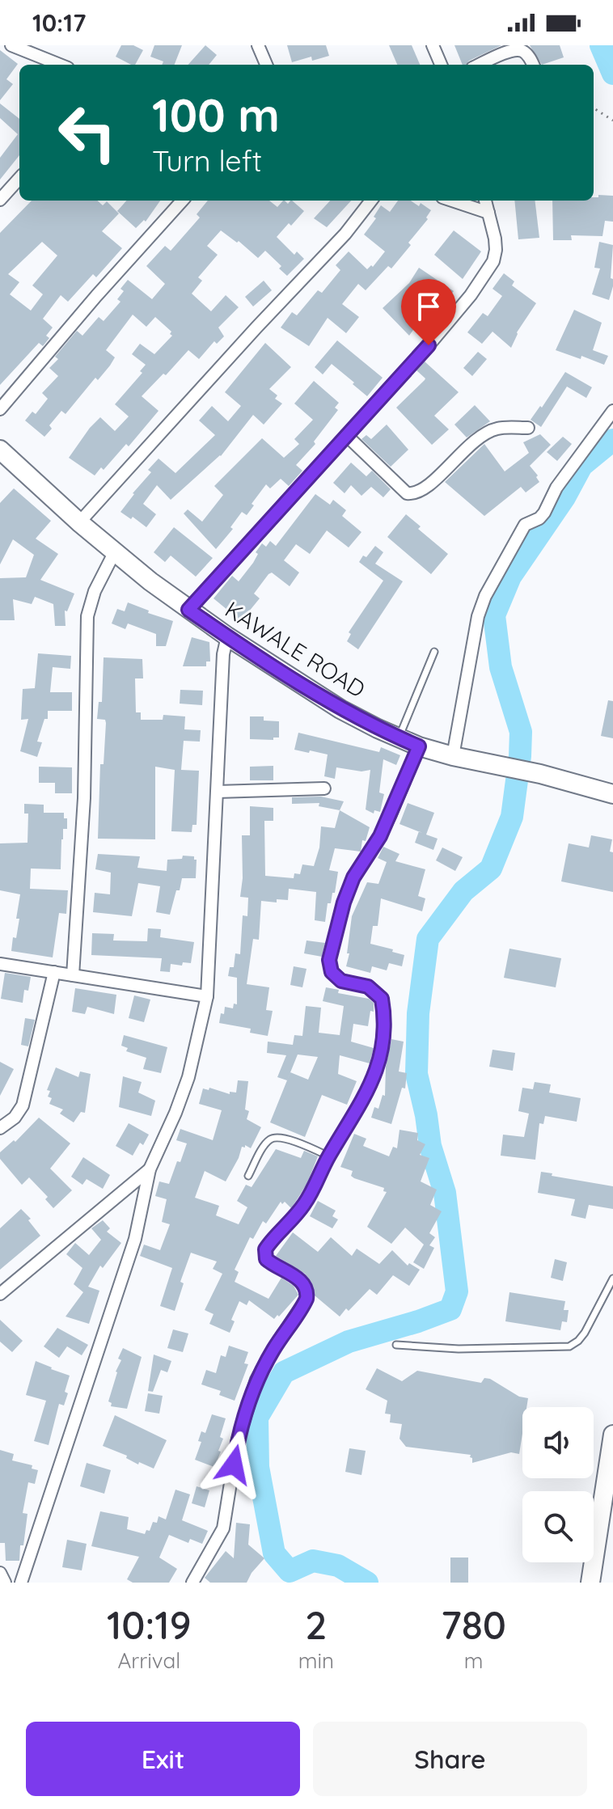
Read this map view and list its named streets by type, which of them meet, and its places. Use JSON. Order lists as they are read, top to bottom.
{
  "streets": {
    "street": ["KAWALE ROAD"]
  },
  "page": {
    "status": "10:17",
    "turn": ["100 m", "Turn left"],
    "eta": [
      "10:19",
      "Arrival",
      "2",
      "min",
      "780",
      "m"
    ],
    "buttons": ["Exit", "Share"]
  }
}
